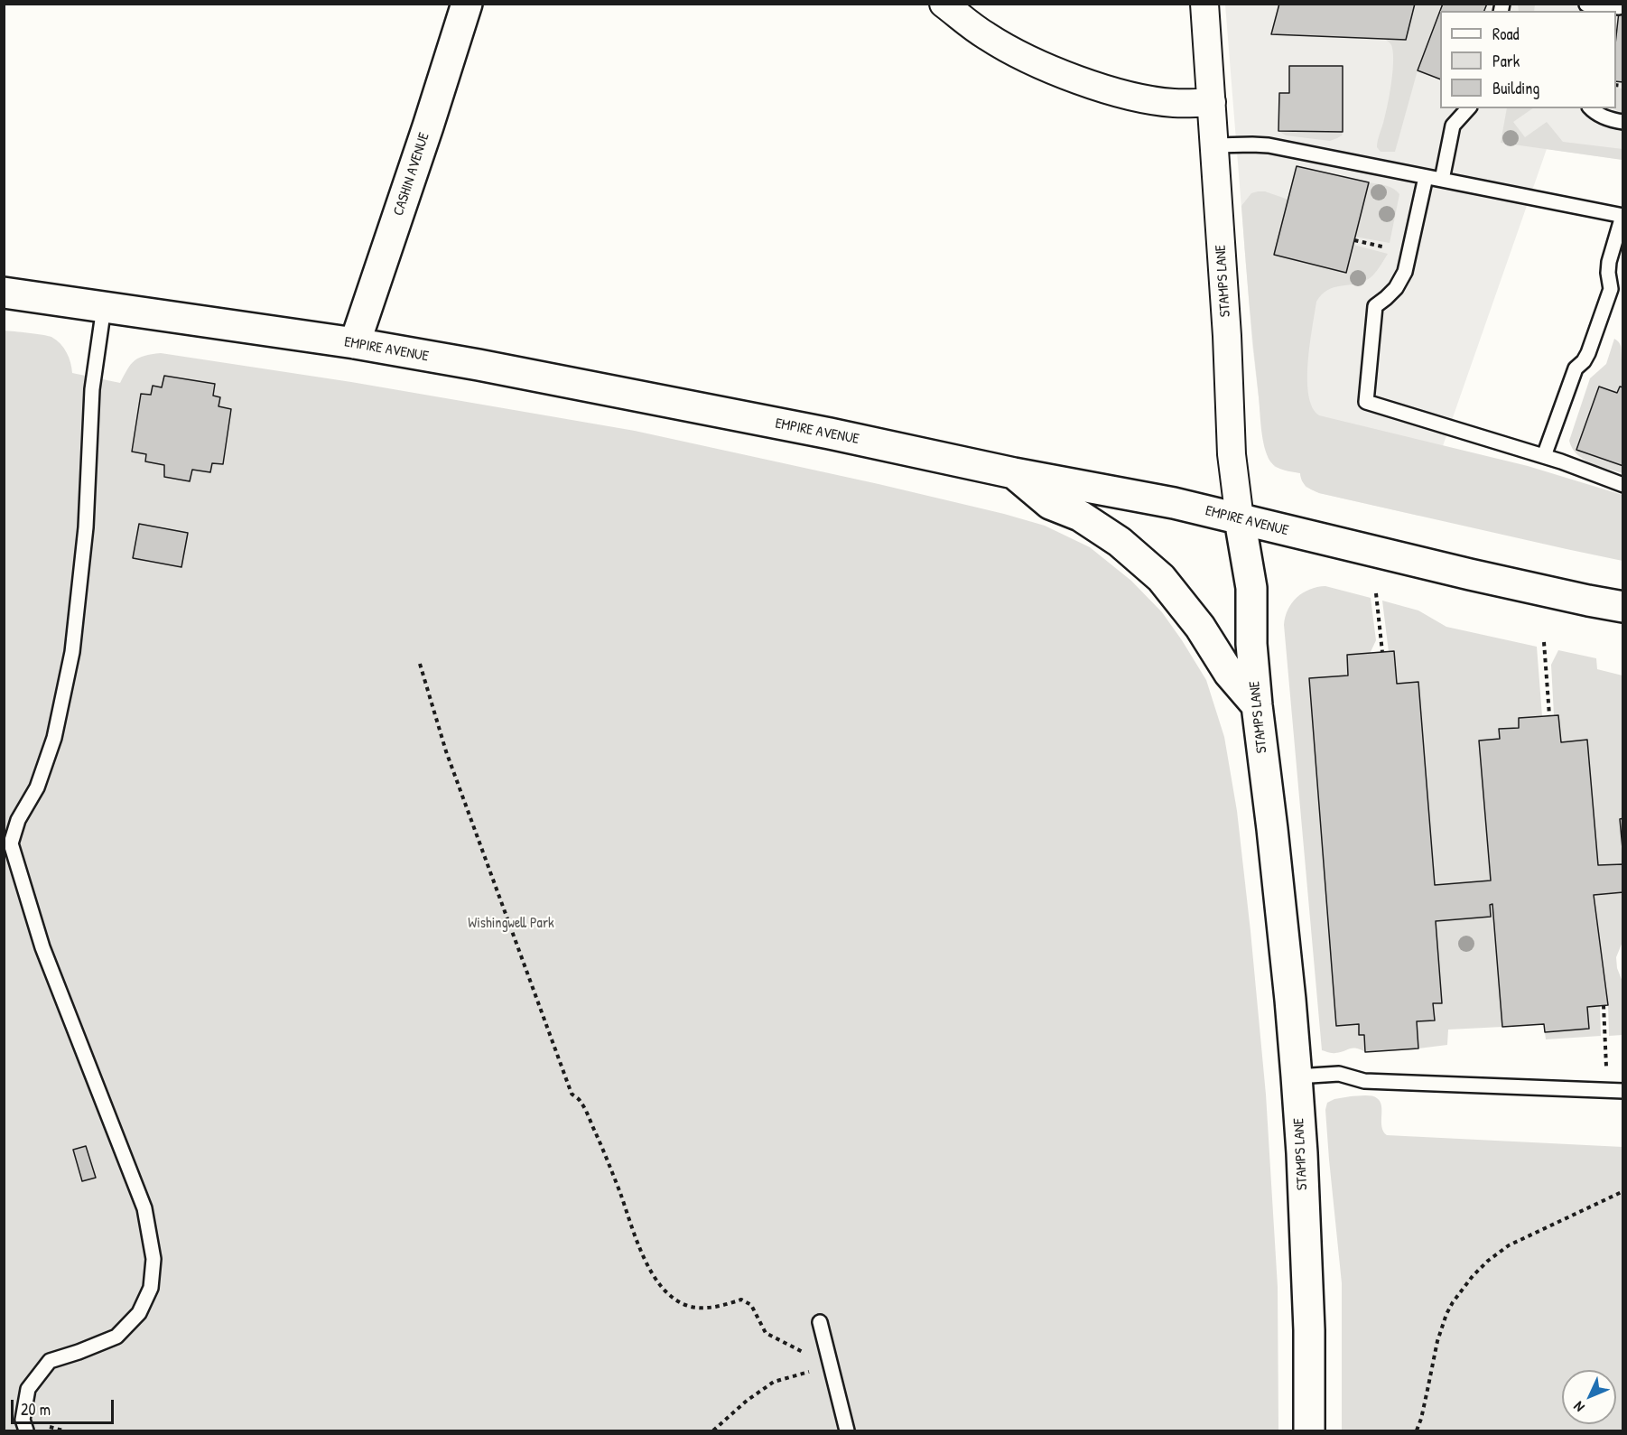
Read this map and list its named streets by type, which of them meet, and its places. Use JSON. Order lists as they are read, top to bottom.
{
  "streets": {
    "main road": ["CASHIN AVENUE", "STAMPS LANE", "EMPIRE AVENUE"]
  },
  "crossings": [
    ["CASHIN AVENUE", "EMPIRE AVENUE"],
    ["STAMPS LANE", "EMPIRE AVENUE"]
  ],
  "parks": ["Wishingwell Park"],
  "legend": ["Road", "Park", "Building"],
  "scale_bar": "20 m",
  "north": "bottom left"
}
